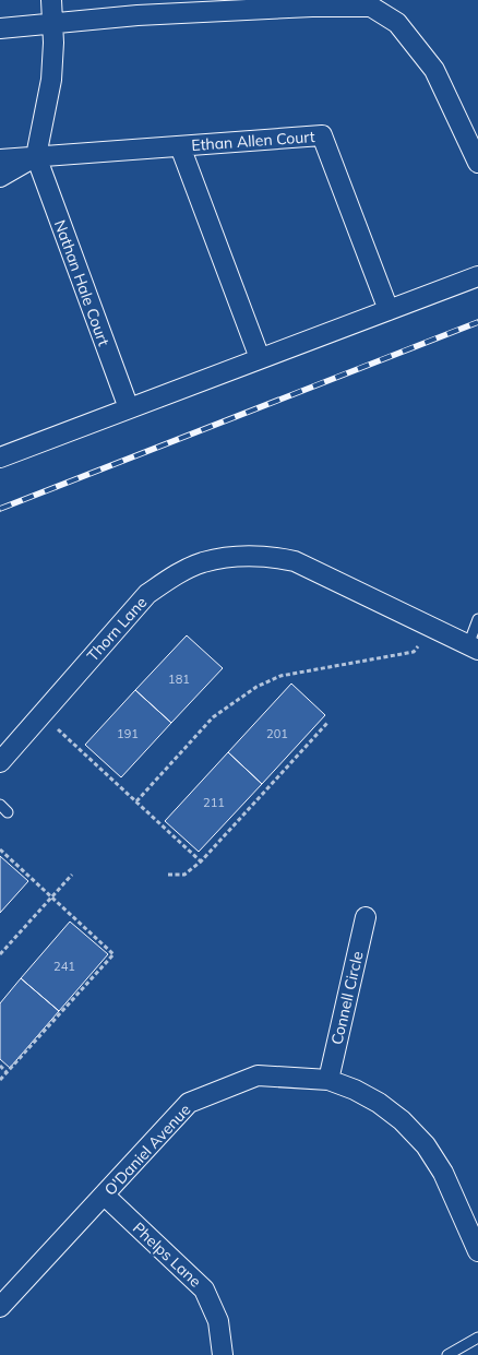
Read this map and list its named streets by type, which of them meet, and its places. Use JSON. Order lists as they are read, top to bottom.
{
  "streets": {
    "street": [
      "Ethan Allen Court",
      "Nathan Hale Court",
      "Thorn Lane",
      "Connell Circle",
      "O'Daniel Avenue",
      "Phelps Lane"
    ]
  },
  "crossings": [
    ["Ethan Allen Court", "Nathan Hale Court"],
    ["Connell Circle", "O'Daniel Avenue"],
    ["O'Daniel Avenue", "Phelps Lane"]
  ],
  "house_numbers": [
    "181",
    "191",
    "201",
    "211",
    "241"
  ]
}
